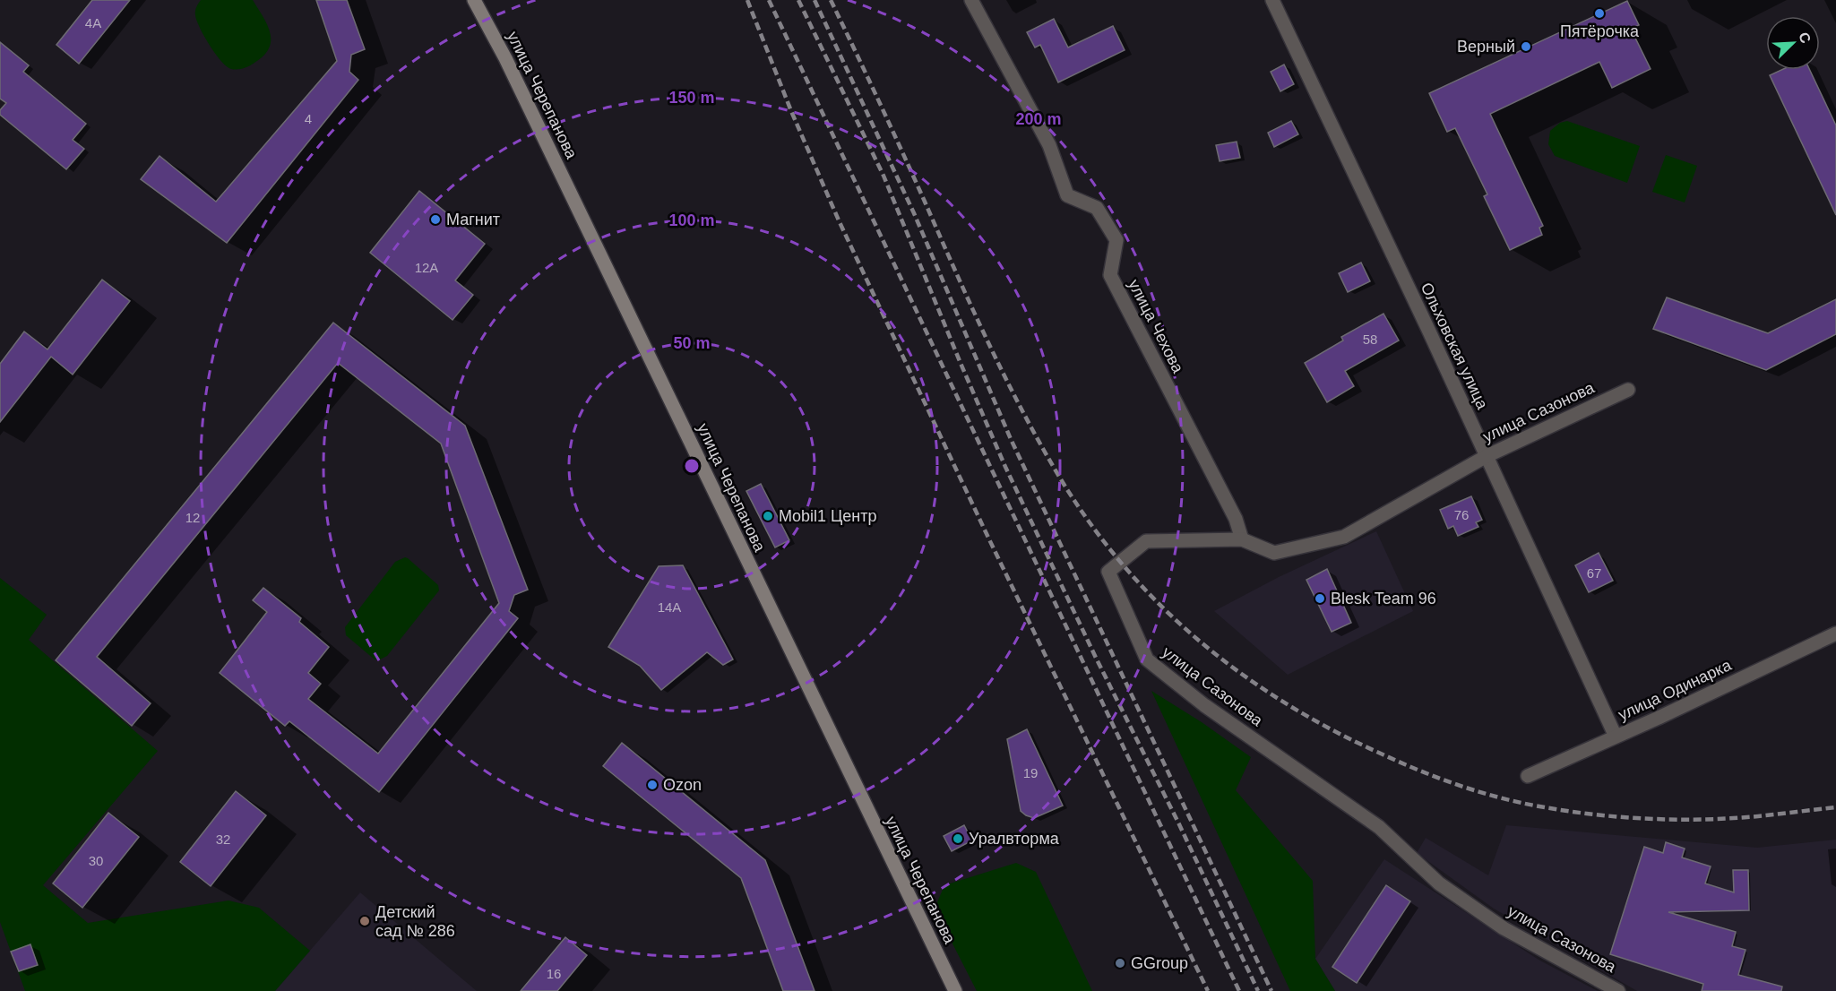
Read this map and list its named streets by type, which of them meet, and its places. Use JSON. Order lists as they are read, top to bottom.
{
  "streets": {
    "main road": ["улица Черепанова"],
    "street": [
      "улица Чехова",
      "Ольховская улица",
      "улица Сазонова",
      "улица Одинарка"
    ]
  },
  "crossings": [
    ["улица Чехова", "улица Сазонова"],
    ["Ольховская улица", "улица Сазонова"],
    ["Ольховская улица", "улица Одинарка"]
  ],
  "places": [
    "Пятёрочка",
    "Верный",
    "Магнит",
    "Mobil1 Центр",
    "Blesk Team 96",
    "Ozon",
    "Уралвторма",
    "Детский сад № 286",
    "GGroup"
  ],
  "house_numbers": [
    "4А",
    "4",
    "12А",
    "58",
    "76",
    "12",
    "67",
    "14А",
    "19",
    "32",
    "30",
    "16"
  ],
  "north": "top right",
  "rings": [
    "150 m",
    "200 m",
    "100 m",
    "50 m"
  ]
}
